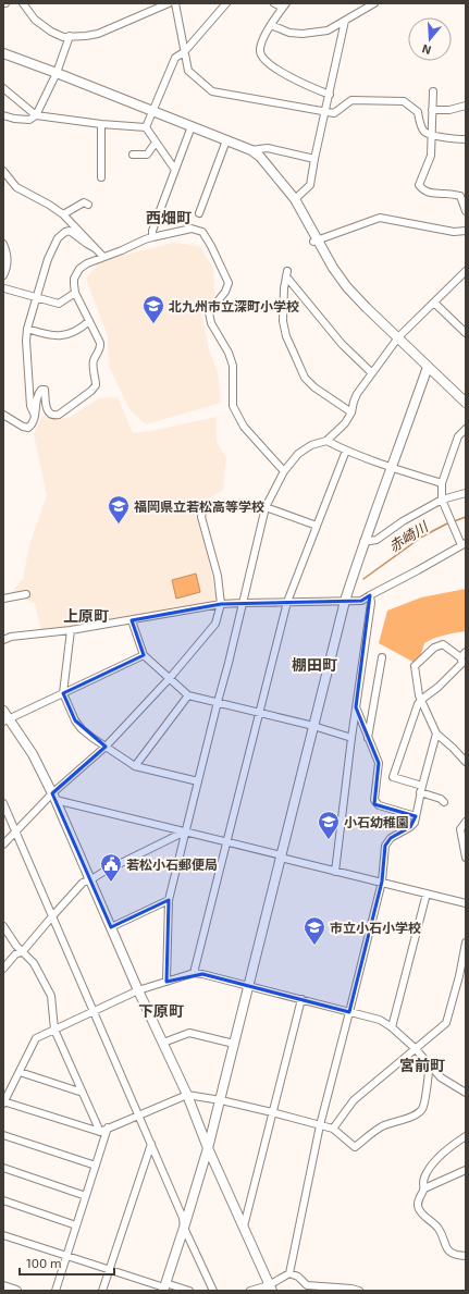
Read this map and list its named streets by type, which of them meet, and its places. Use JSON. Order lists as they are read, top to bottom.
{
  "districts": [
    "西畑町",
    "上原町",
    "棚田町",
    "下原町",
    "宮前町"
  ],
  "water": ["赤崎川"],
  "places": {
    "school or university": [
      "北九州市立深町小学校",
      "福岡県立若松高等学校",
      "小石幼稚園",
      "市立小石小学校"
    ],
    "public building": ["若松小石郵便局"]
  },
  "scale_bar": "100 m",
  "north": "bottom"
}
